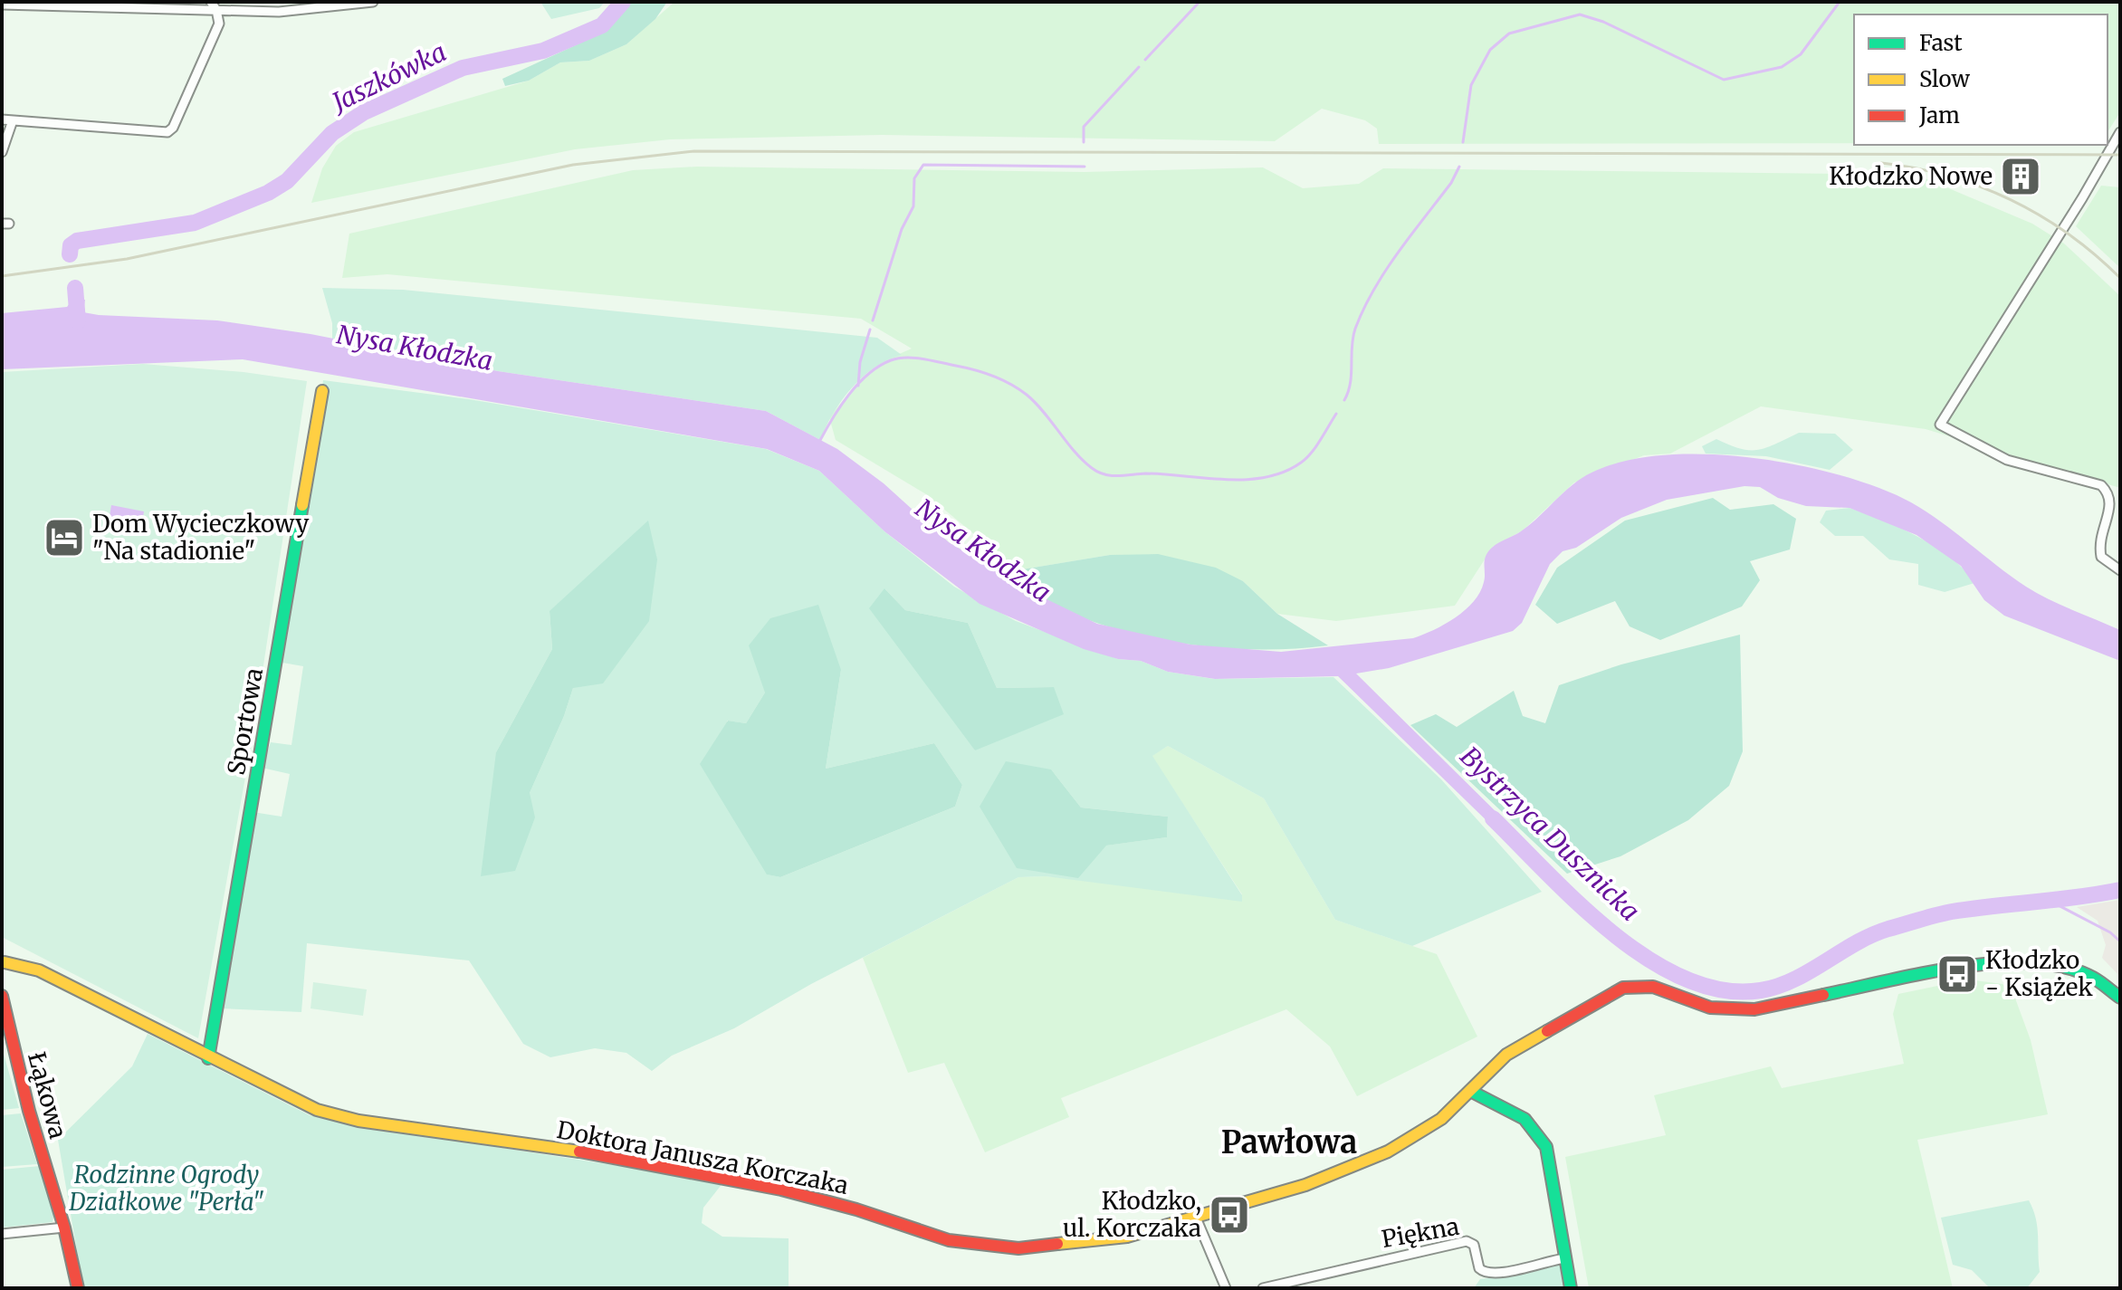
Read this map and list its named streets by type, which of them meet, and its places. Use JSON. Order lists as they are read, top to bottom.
{
  "streets": {
    "street": [
      "Sportowa",
      "Łąkowa",
      "Doktora Janusza Korczaka",
      "Piękna"
    ]
  },
  "crossings": [
    ["Sportowa", "Doktora Janusza Korczaka"]
  ],
  "districts": ["Pawłowa"],
  "water": ["Jaszkówka", "Nysa Kłodzka", "Bystrzyca Dusznicka"],
  "parks": ["Rodzinne Ogrody Działkowe \"Perła\""],
  "places": {
    "building": ["Kłodzko Nowe"],
    "hotel": ["Dom Wycieczkowy \"Na stadionie\""],
    "bus stop": ["Kłodzko - Książek", "Kłodzko, ul. Korczaka"]
  },
  "legend": ["Fast", "Slow", "Jam"]
}
